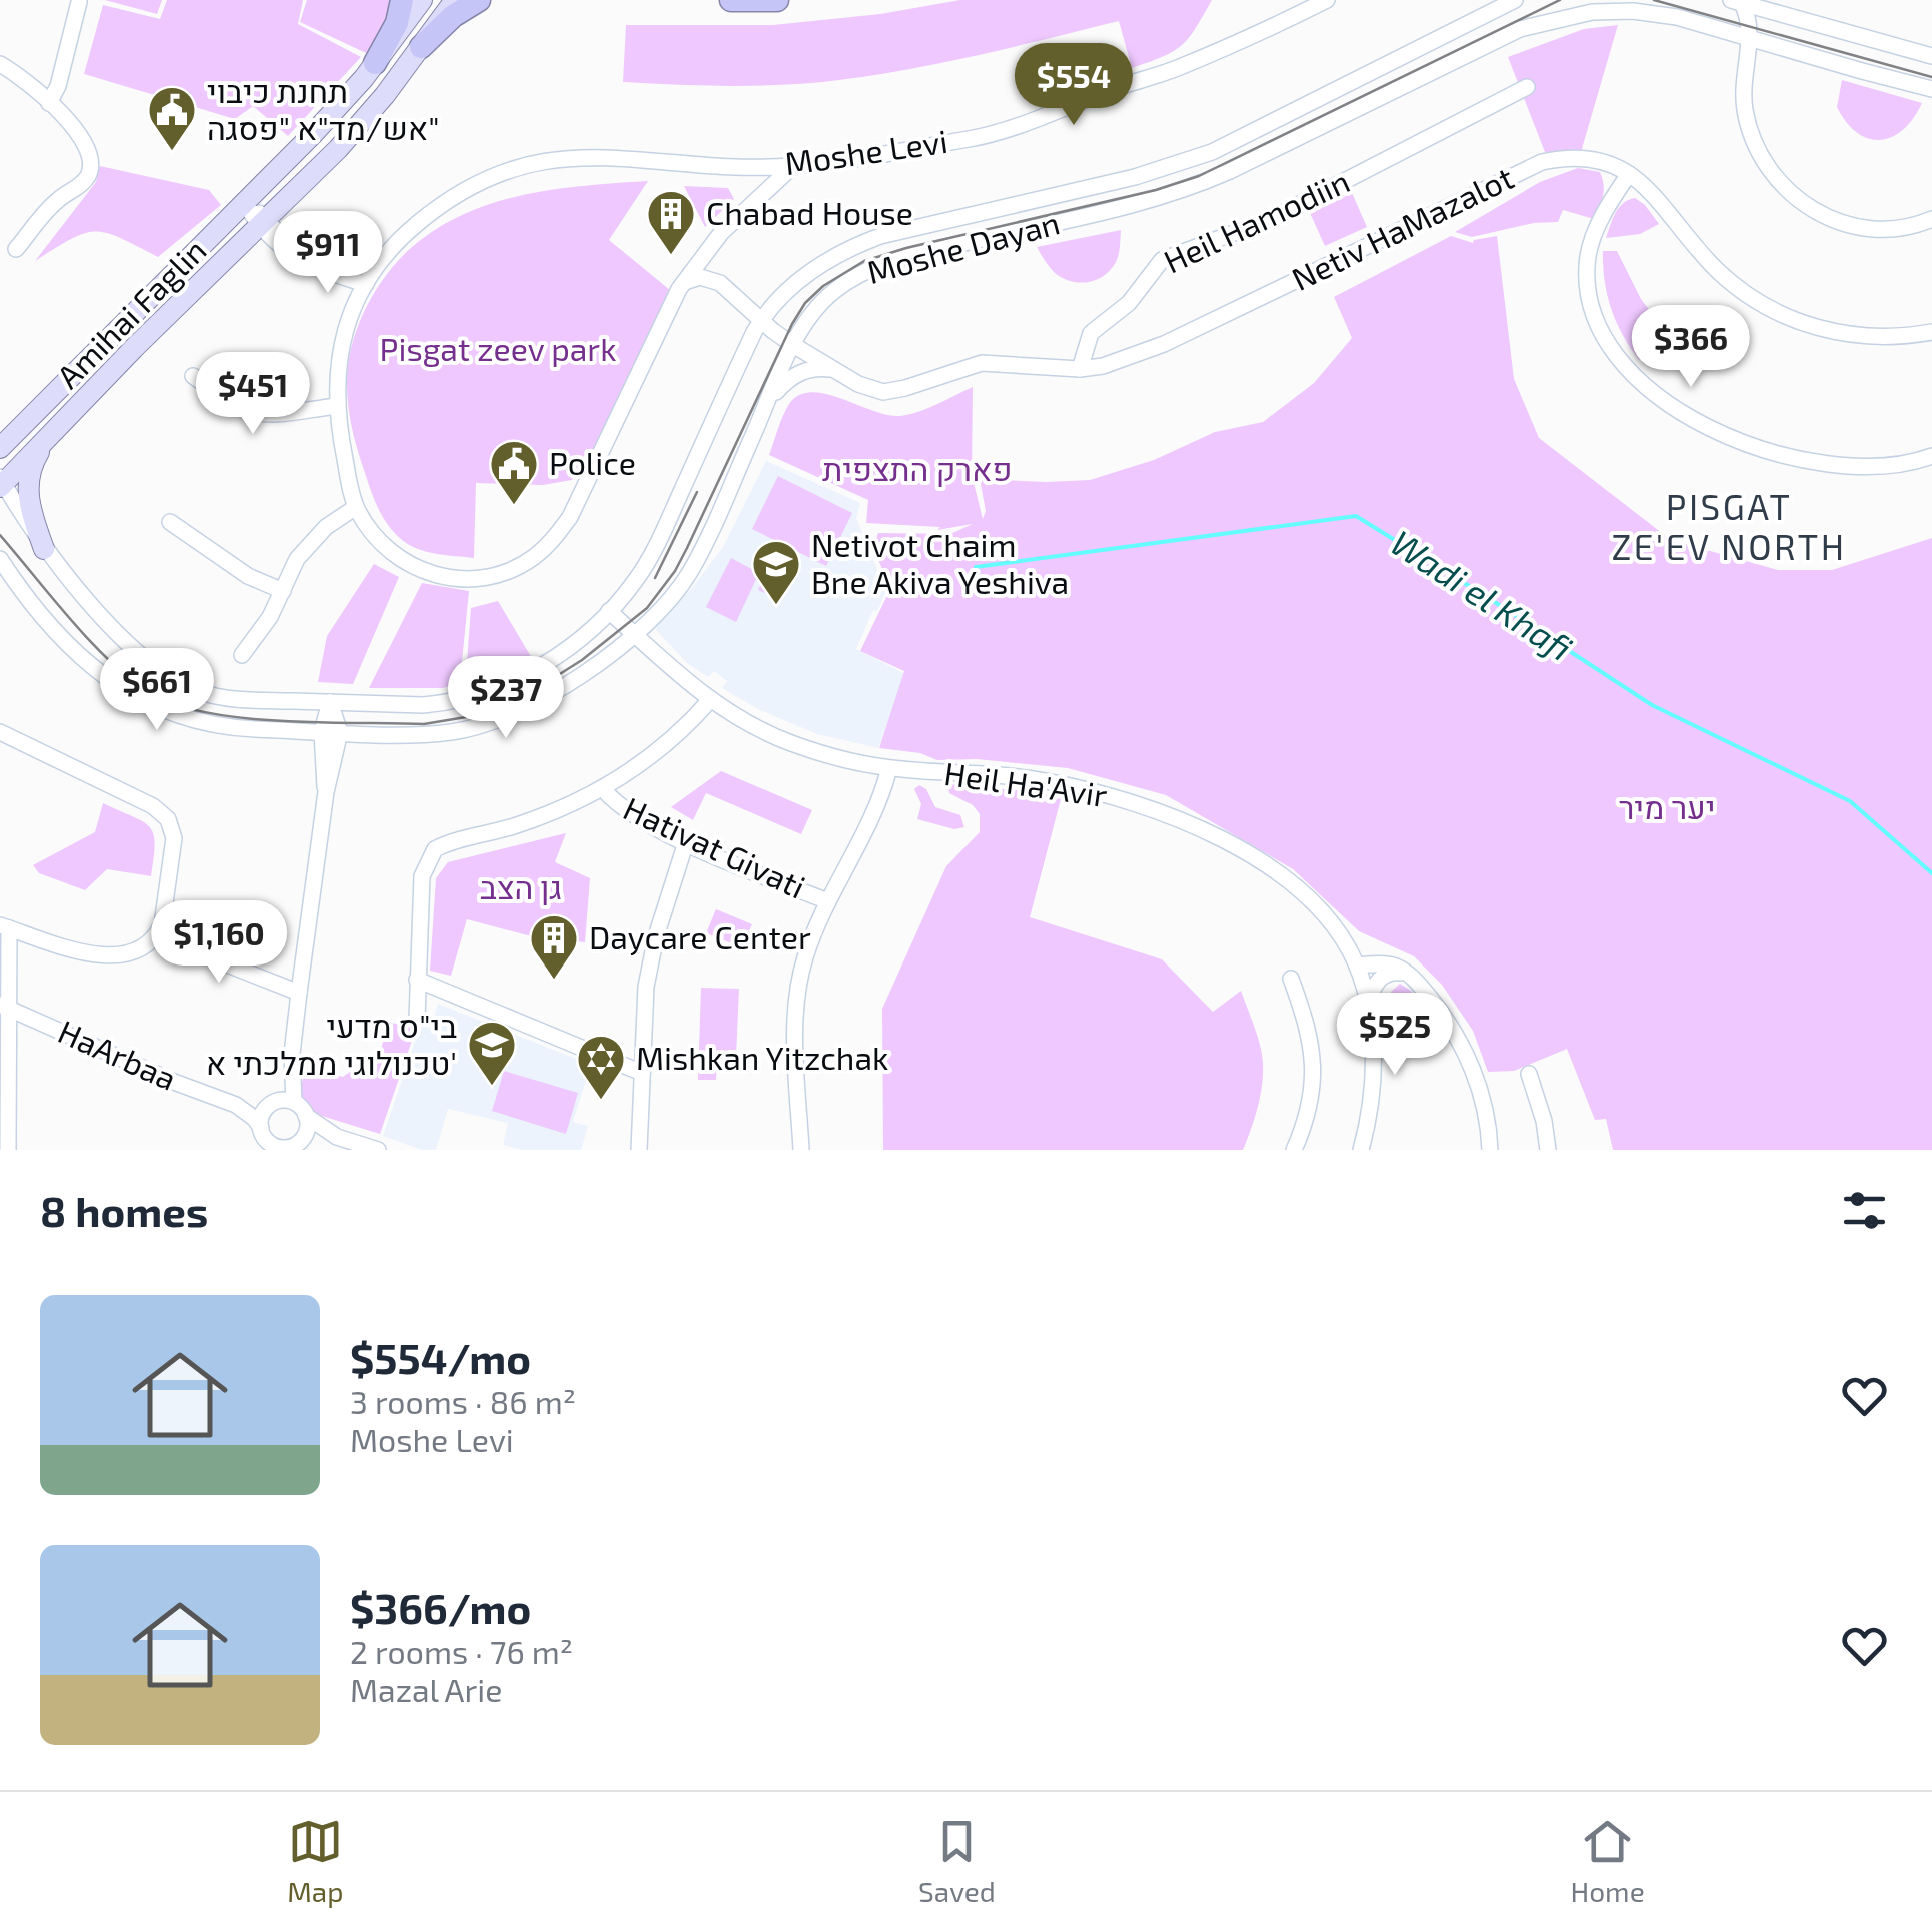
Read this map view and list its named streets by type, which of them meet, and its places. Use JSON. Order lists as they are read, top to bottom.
{
  "streets": {
    "main road": ["Amihai Faglin"],
    "street": [
      "Moshe Levi",
      "Heil Hamodiin",
      "Netiv HaMazalot",
      "Moshe Dayan",
      "Heil Ha'Avir",
      "Hativat Givati",
      "HaArbaa"
    ]
  },
  "crossings": [
    ["Heil Hamodiin", "Netiv HaMazalot"],
    ["Netiv HaMazalot", "Moshe Dayan"],
    ["Moshe Dayan", "Amihai Faglin"],
    ["Moshe Dayan", "Heil Ha'Avir"]
  ],
  "districts": ["PISGAT ZE'EV NORTH"],
  "water": ["Wadi el Khafi"],
  "parks": [
    "Pisgat zeev park",
    "פארק התצפית",
    "יער מיר",
    "גן הצב"
  ],
  "places": {
    "public building": ["תחנת כיבוי אש/מד\"א \"פסגה\"", "Police"],
    "building": ["Chabad House", "Daycare Center"],
    "school or university": ["Netivot Chaim Bne Akiva Yeshiva", "בי\"ס מדעי טכנולוגי ממלכתי א'"],
    "synagogue": ["Mishkan Yitzchak"]
  },
  "page": {
    "price": [
      "$554",
      "$911",
      "$366",
      "$451",
      "$661",
      "$237",
      "$1,160",
      "$525"
    ],
    "heading": "8 homes",
    "list": [
      {
        "name": "$554/mo",
        "note": "3 rooms · 86 m² · Moshe Levi"
      },
      {
        "name": "$366/mo",
        "note": "2 rooms · 76 m² · Mazal Arie"
      }
    ],
    "tabs": ["Map", "Saved", "Home"]
  }
}
